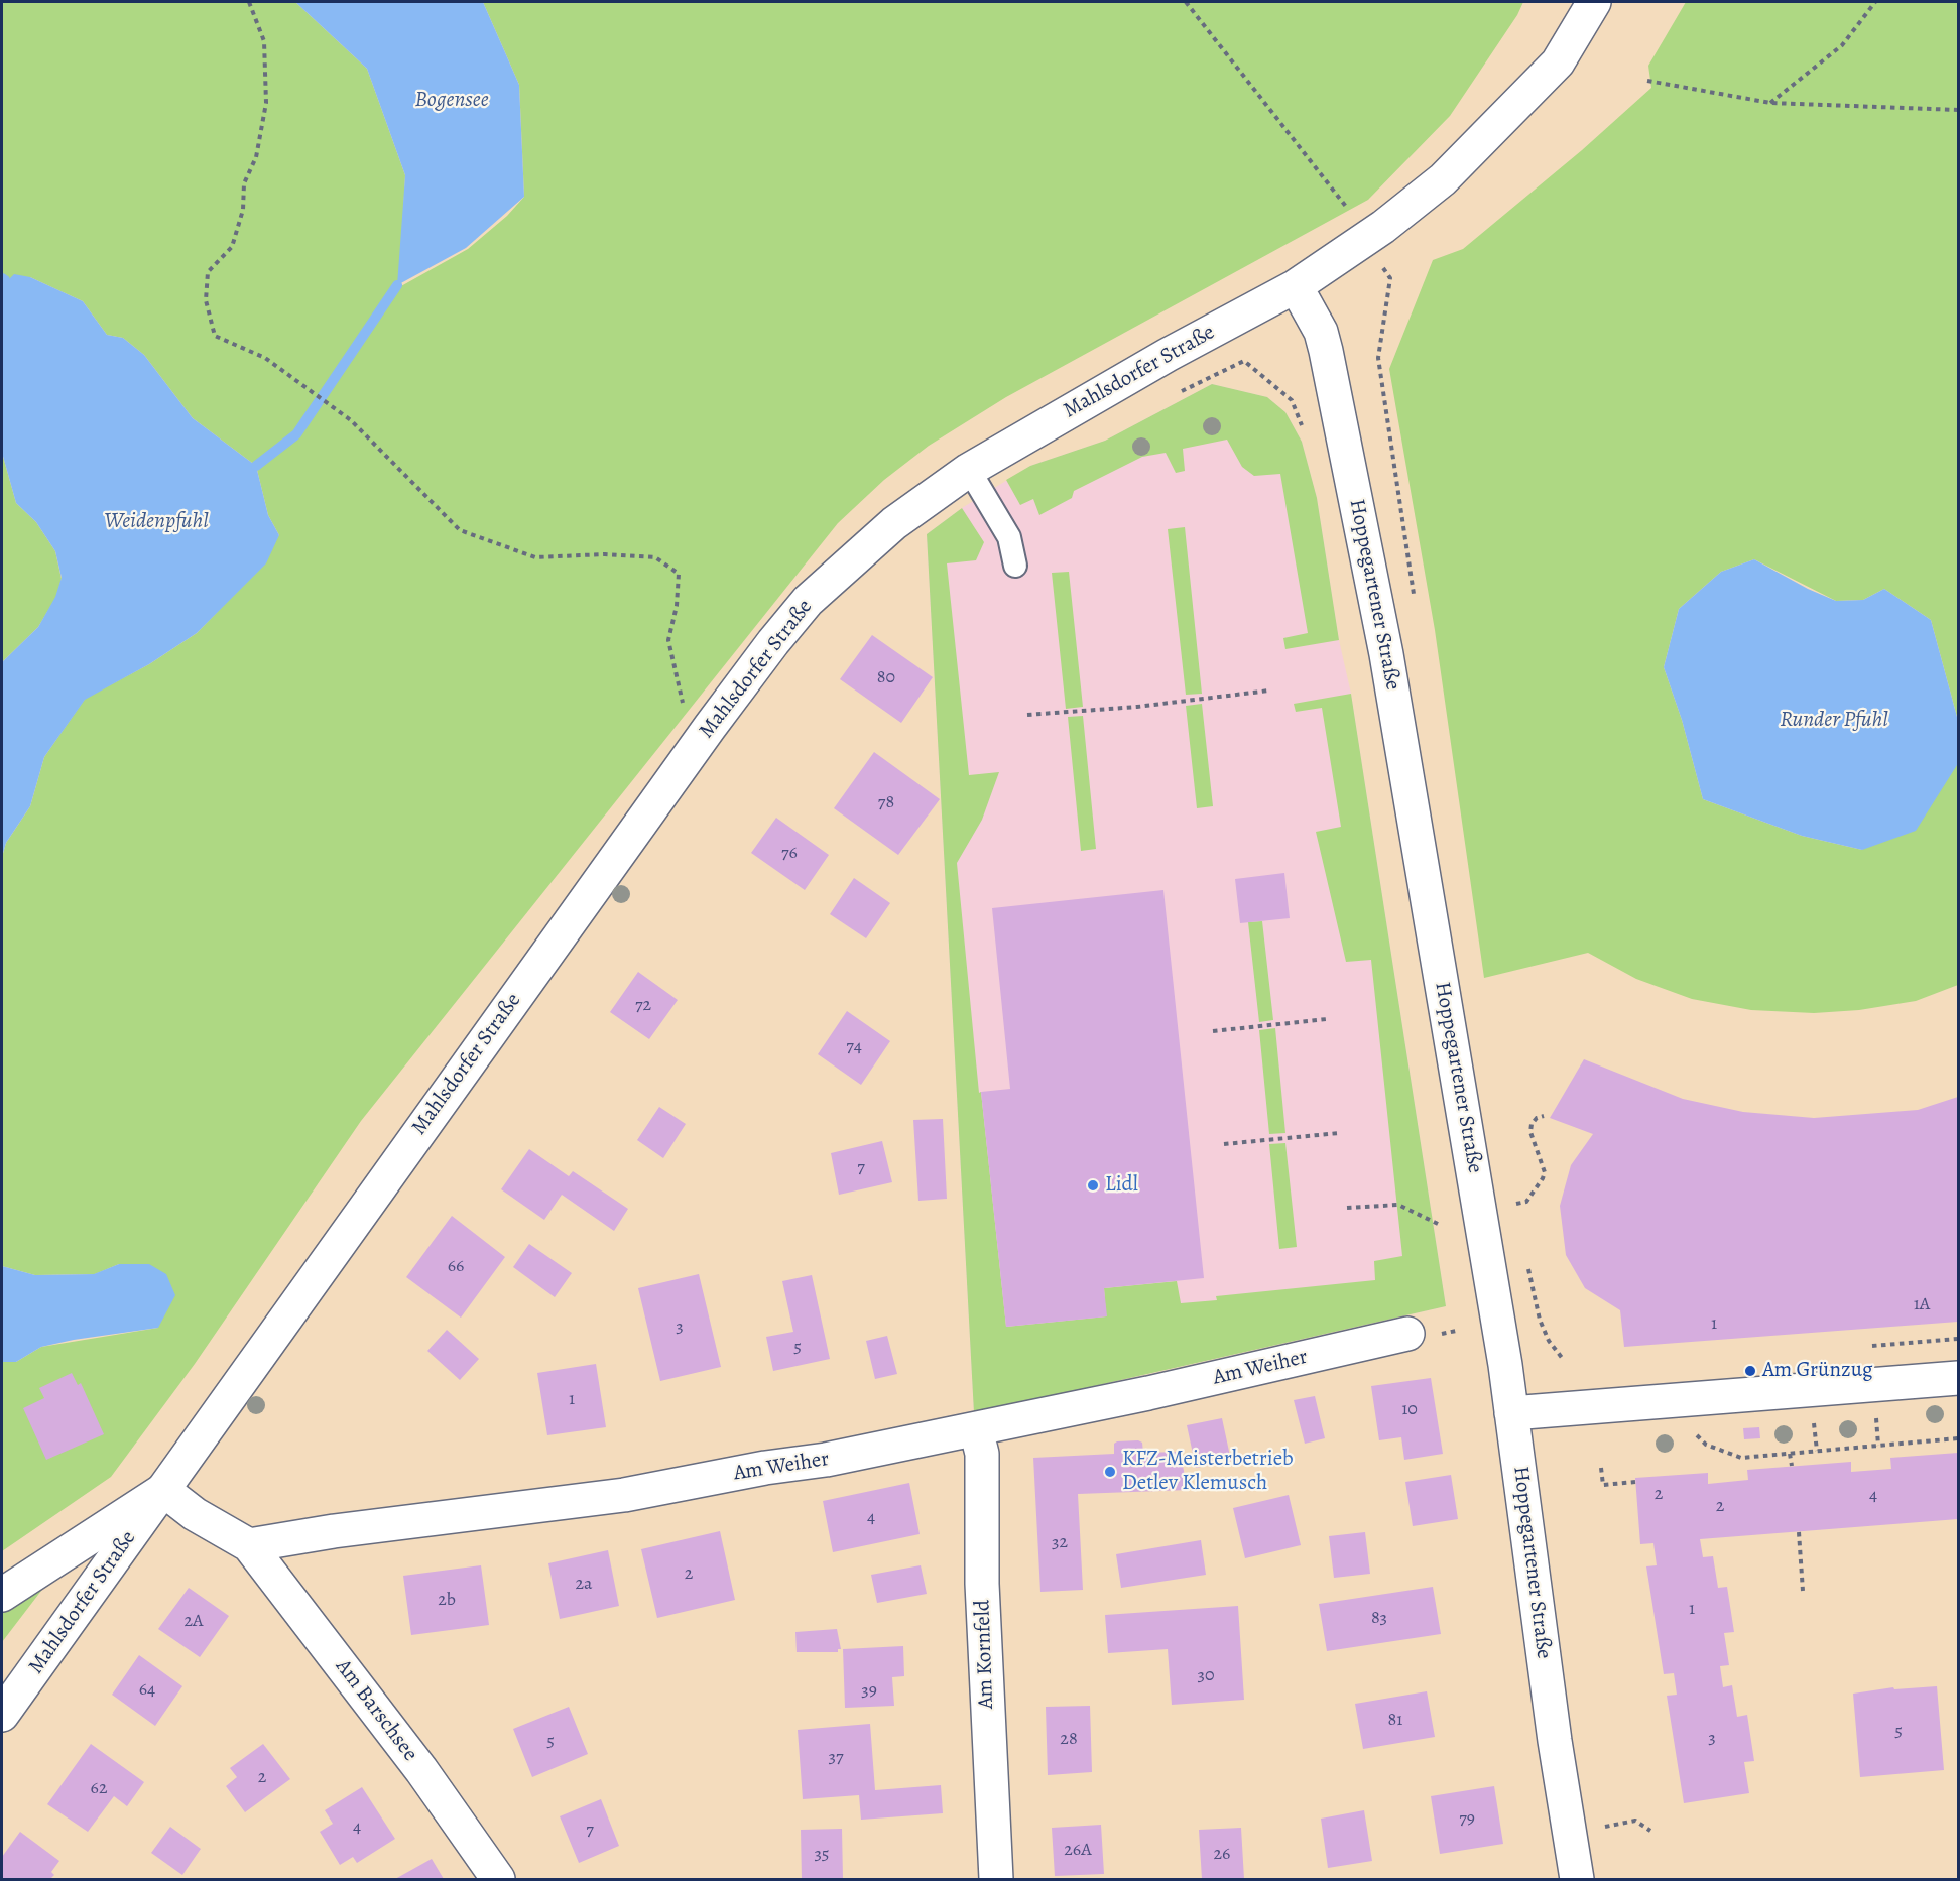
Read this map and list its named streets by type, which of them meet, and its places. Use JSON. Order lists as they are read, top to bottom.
{
  "streets": {
    "main road": [
      "Mahlsdorfer Straße",
      "Hoppegartener Straße",
      "Am Weiher",
      "Am Kornfeld",
      "Am Barschsee"
    ]
  },
  "crossings": [
    ["Mahlsdorfer Straße", "Hoppegartener Straße"],
    ["Am Weiher", "Am Kornfeld"],
    ["Am Weiher", "Am Barschsee"]
  ],
  "water": ["Bogensee", "Weidenpfuhl", "Runder Pfuhl"],
  "places": ["Lidl", "Am Grünzug", "KFZ-Meisterbetrieb Detlev Klemusch"],
  "house_numbers": [
    "80",
    "78",
    "76",
    "72",
    "74",
    "7",
    "66",
    "1A",
    "1",
    "3",
    "5",
    "1",
    "10",
    "2",
    "4",
    "2",
    "4",
    "32",
    "2",
    "2a",
    "2b",
    "1",
    "83",
    "2A",
    "30",
    "64",
    "39",
    "81",
    "5",
    "3",
    "28",
    "5",
    "37",
    "2",
    "62",
    "79",
    "4",
    "7",
    "26A",
    "35",
    "26"
  ]
}
